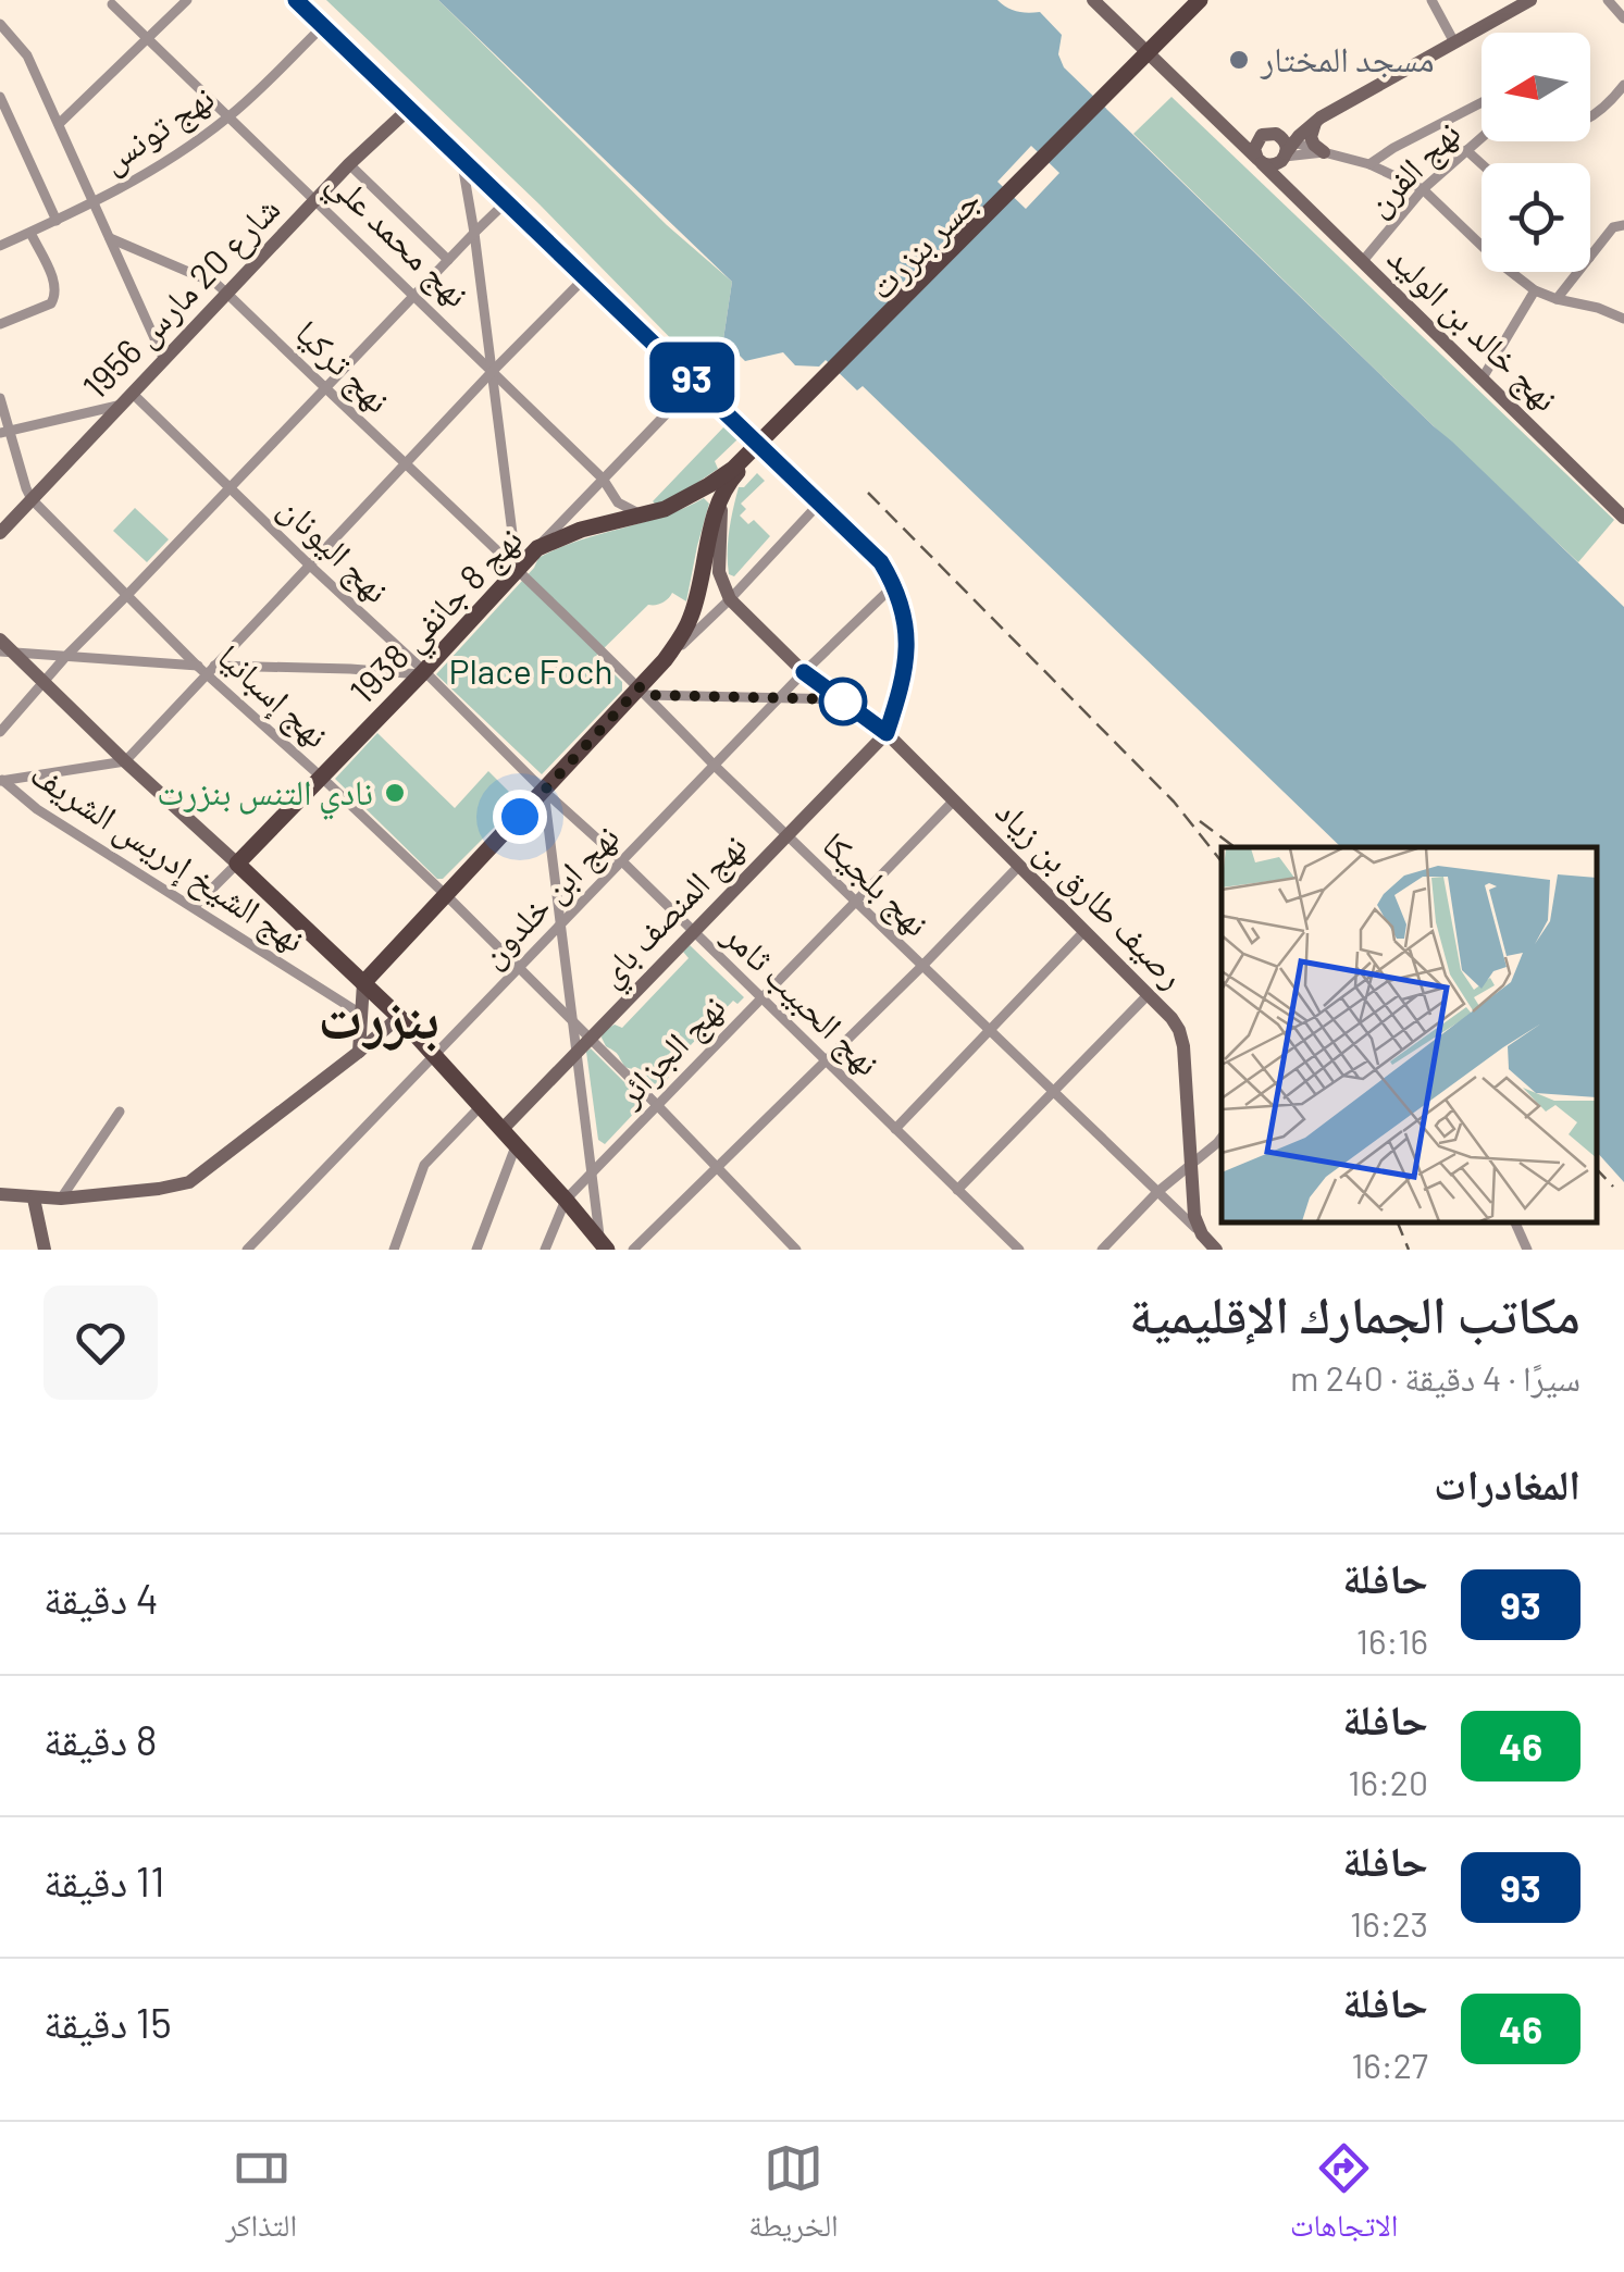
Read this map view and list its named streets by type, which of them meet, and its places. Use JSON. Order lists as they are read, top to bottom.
{
  "streets": {
    "main road": ["جسر بنزرت", "نهج 8 جانفي 1938"],
    "street": [
      "نهج تونس",
      "نهج الفرن",
      "نهج محمد علي",
      "شارع 20 مارس 1956",
      "نهج خالد بن الوليد",
      "نهج تركيا",
      "نهج اليونان",
      "نهج إسبانيا",
      "نهج الشيخ إدريس الشريف",
      "نهج بلجيكا",
      "رصيف طارق بن زياد",
      "نهج ابن خلدون",
      "نهج المنصف باي",
      "نهج الحبيب ثامر",
      "نهج الجزائر"
    ]
  },
  "crossings": [
    ["نهج تونس", "نهج محمد علي"],
    ["نهج الفرن", "نهج خالد بن الوليد"],
    ["نهج محمد علي", "شارع 20 مارس 1956"],
    ["نهج محمد علي", "نهج 8 جانفي 1938"],
    ["جسر بنزرت", "نهج 8 جانفي 1938"],
    ["شارع 20 مارس 1956", "نهج تركيا"],
    ["شارع 20 مارس 1956", "نهج اليونان"],
    ["شارع 20 مارس 1956", "نهج إسبانيا"],
    ["نهج تركيا", "نهج 8 جانفي 1938"],
    ["نهج تركيا", "نهج بلجيكا"],
    ["نهج اليونان", "نهج 8 جانفي 1938"],
    ["نهج اليونان", "نهج الحبيب ثامر"],
    ["نهج 8 جانفي 1938", "نهج إسبانيا"],
    ["نهج 8 جانفي 1938", "نهج بلجيكا"],
    ["نهج إسبانيا", "نهج ابن خلدون"],
    ["نهج إسبانيا", "نهج المنصف باي"],
    ["نهج بلجيكا", "رصيف طارق بن زياد"],
    ["نهج بلجيكا", "نهج ابن خلدون"],
    ["نهج بلجيكا", "نهج المنصف باي"],
    ["نهج بلجيكا", "نهج الجزائر"],
    ["رصيف طارق بن زياد", "نهج ابن خلدون"],
    ["رصيف طارق بن زياد", "نهج المنصف باي"],
    ["رصيف طارق بن زياد", "نهج الجزائر"],
    ["نهج ابن خلدون", "نهج الحبيب ثامر"],
    ["نهج المنصف باي", "نهج الحبيب ثامر"],
    ["نهج الحبيب ثامر", "نهج الجزائر"]
  ],
  "districts": ["بنزرت"],
  "parks": ["Place Foch"],
  "places": ["مسجد المختار", "نادي التنس بنزرت"],
  "lines": ["bus line 93"],
  "north": "left",
  "page": {
    "on_map": "93",
    "heading": [
      ["مكاتب الجمارك الإقليمية", "سيرًا · 4 دقيقة · 240 m"],
      "المغادرات"
    ],
    "list": [
      {
        "mark": "93",
        "name": "حافلة",
        "note": "16:16",
        "value": "4 دقيقة"
      },
      {
        "mark": "46",
        "name": "حافلة",
        "note": "16:20",
        "value": "8 دقيقة"
      },
      {
        "mark": "93",
        "name": "حافلة",
        "note": "16:23",
        "value": "11 دقيقة"
      },
      {
        "mark": "46",
        "name": "حافلة",
        "note": "16:27",
        "value": "15 دقيقة"
      }
    ],
    "tabs": ["الاتجاهات", "الخريطة", "التذاكر"]
  }
}
